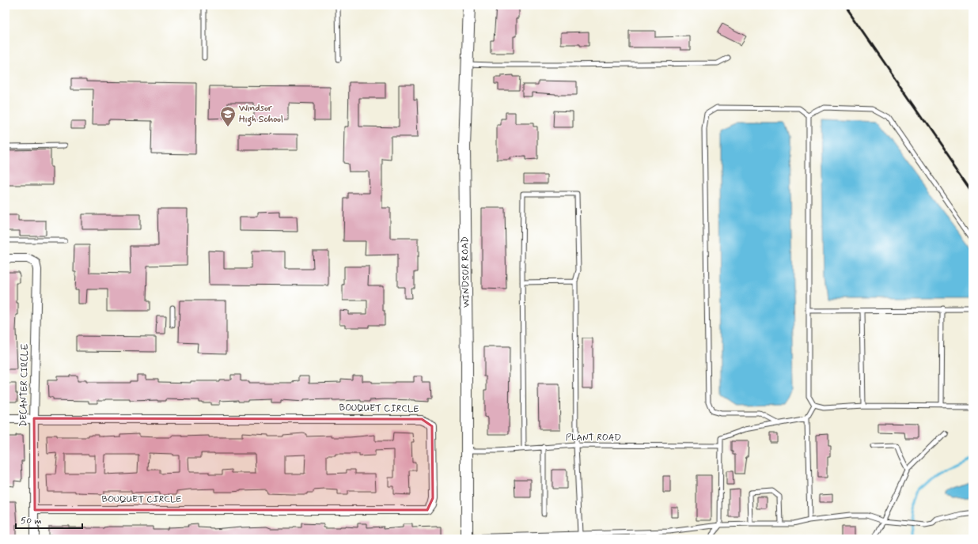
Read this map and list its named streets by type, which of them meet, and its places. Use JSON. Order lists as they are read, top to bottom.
{
  "streets": {
    "main road": ["WINDSOR ROAD"],
    "street": ["DECANTER CIRCLE", "BOUQUET CIRCLE"],
    "lane": ["PLANT ROAD"]
  },
  "crossings": [
    ["WINDSOR ROAD", "PLANT ROAD"],
    ["DECANTER CIRCLE", "BOUQUET CIRCLE"]
  ],
  "places": {
    "school or university": ["Windsor High School"]
  },
  "scale_bar": "50 m"
}
